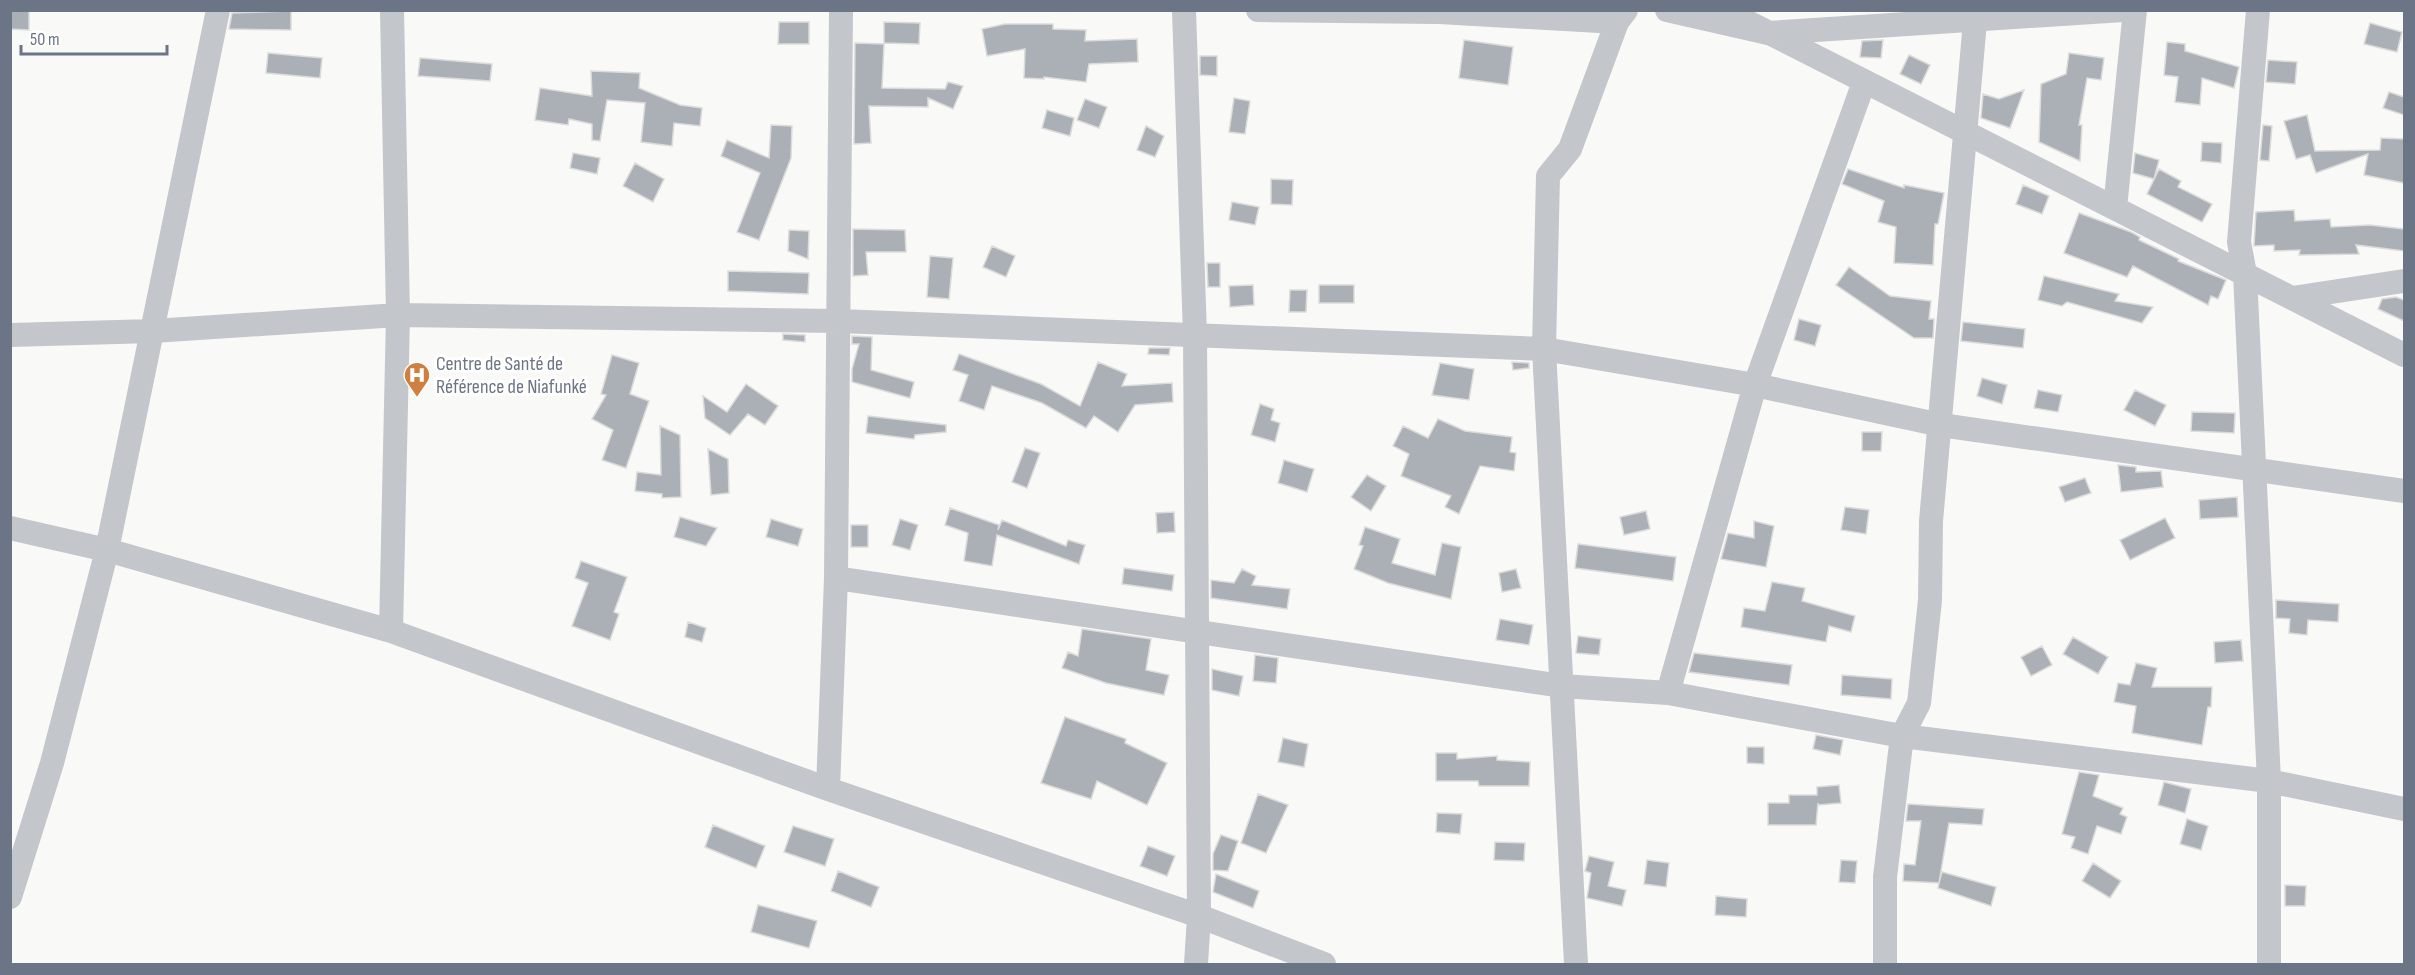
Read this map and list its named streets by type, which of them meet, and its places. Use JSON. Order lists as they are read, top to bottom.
{
  "places": {
    "hospital": ["Centre de Santé de Référence de Niafunké"]
  },
  "scale_bar": "50 m"
}
